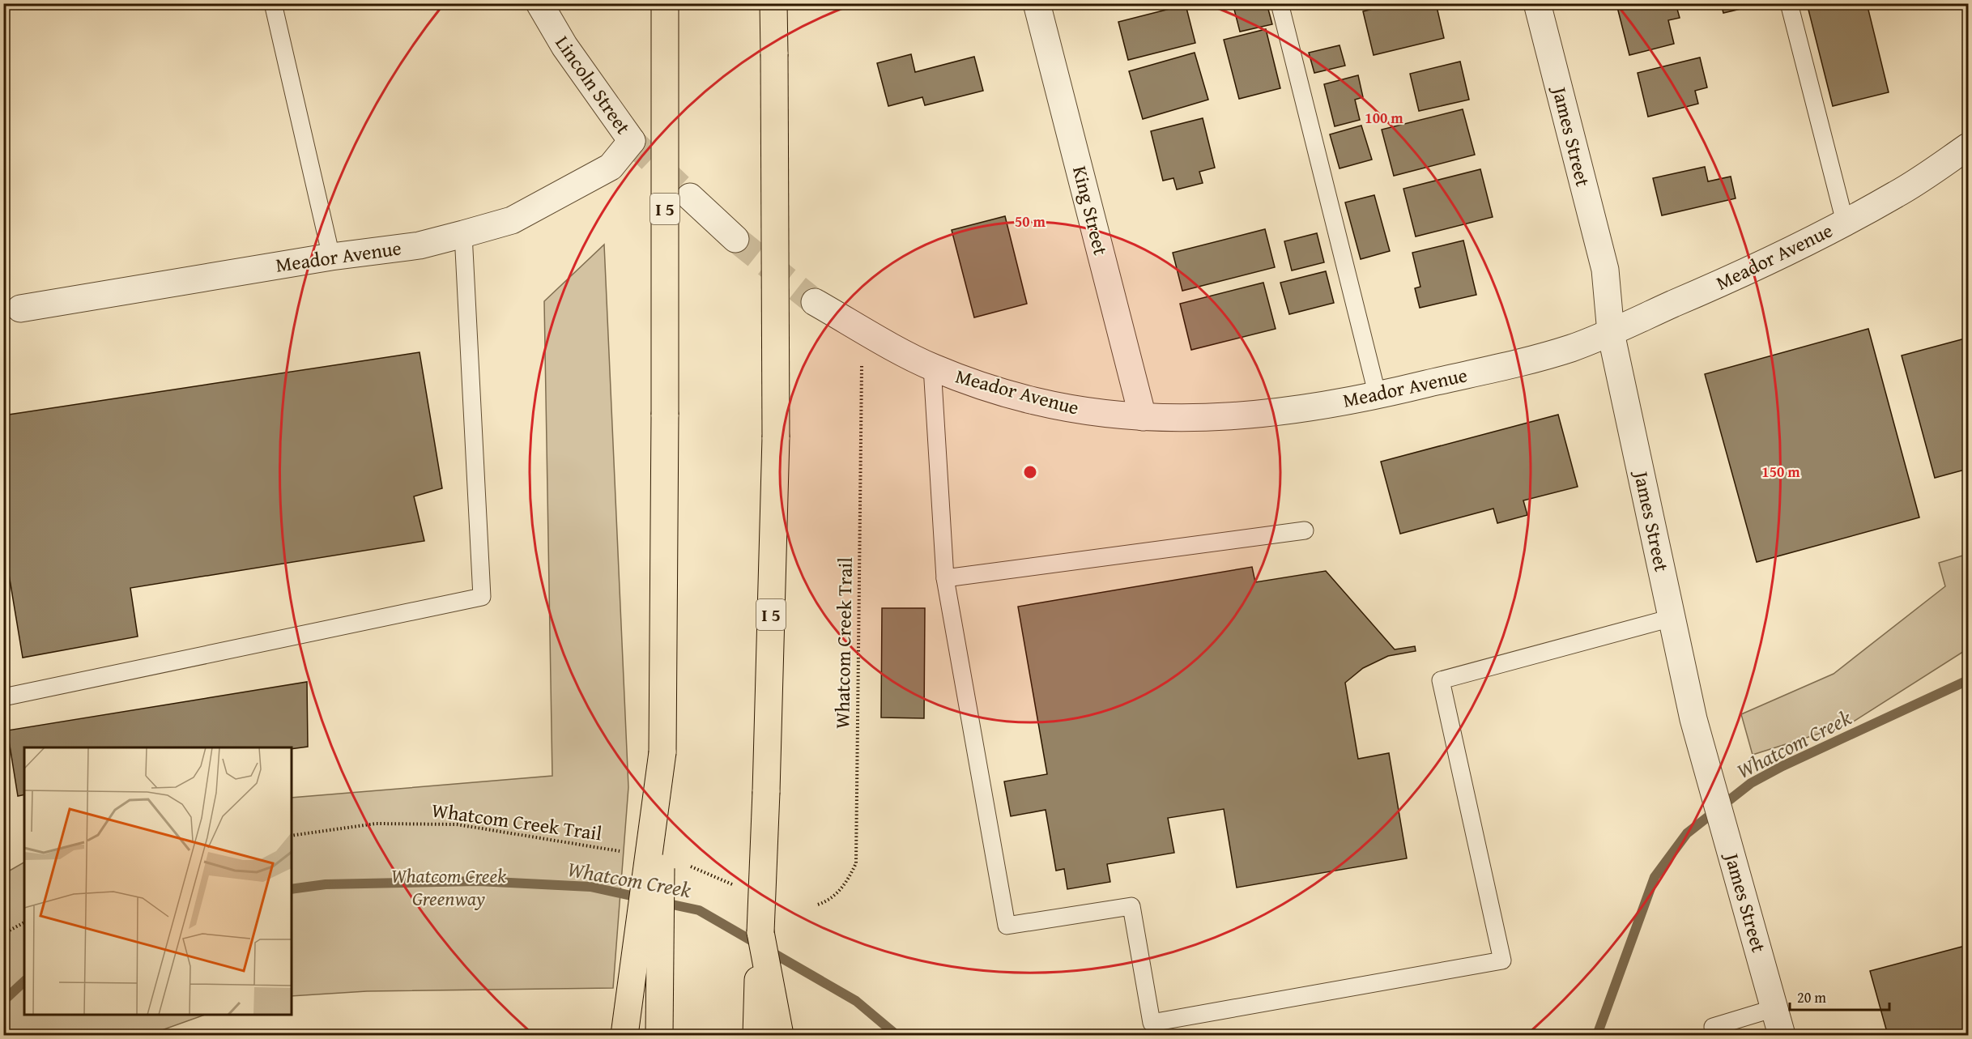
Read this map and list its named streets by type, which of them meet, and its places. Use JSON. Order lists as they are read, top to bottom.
{
  "streets": {
    "highway": ["I 5"],
    "street": [
      "Lincoln Street",
      "James Street",
      "King Street",
      "Meador Avenue"
    ],
    "path": ["Whatcom Creek Trail"]
  },
  "crossings": [
    ["Lincoln Street", "Meador Avenue"],
    ["James Street", "Meador Avenue"],
    ["King Street", "Meador Avenue"]
  ],
  "water": ["Whatcom Creek"],
  "parks": ["Whatcom Creek Greenway"],
  "scale_bar": "20 m",
  "rings": ["100 m", "50 m", "150 m"]
}
